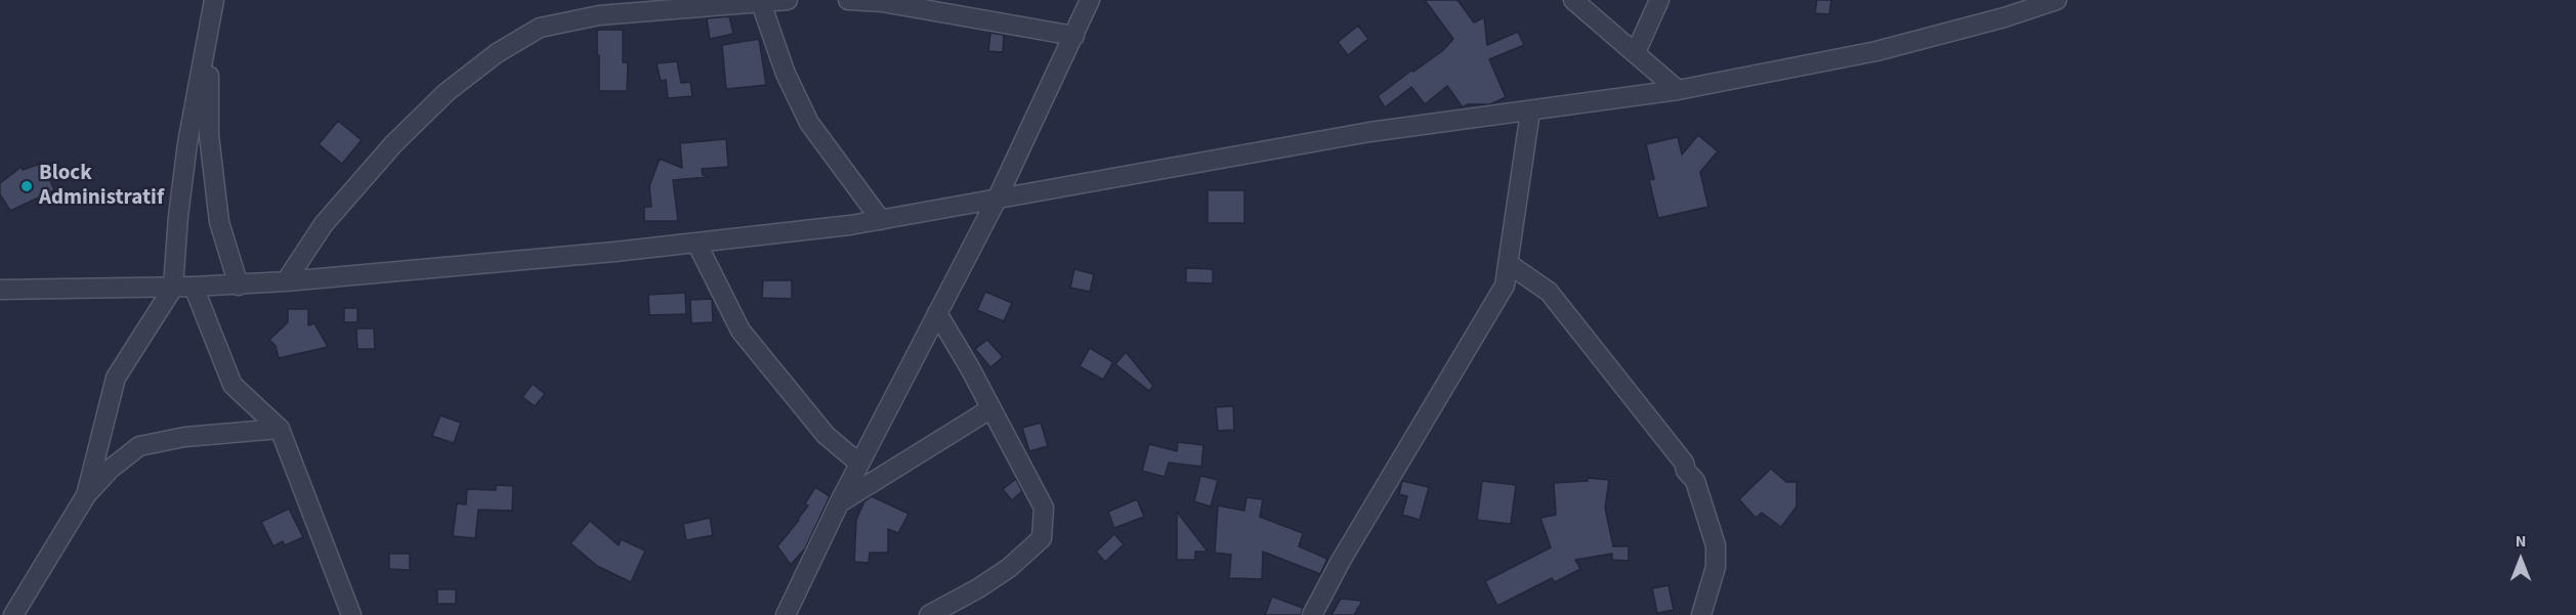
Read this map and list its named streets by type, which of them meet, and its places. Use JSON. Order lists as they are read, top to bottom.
{
  "places": ["Block Administratif"],
  "north": "top"
}
